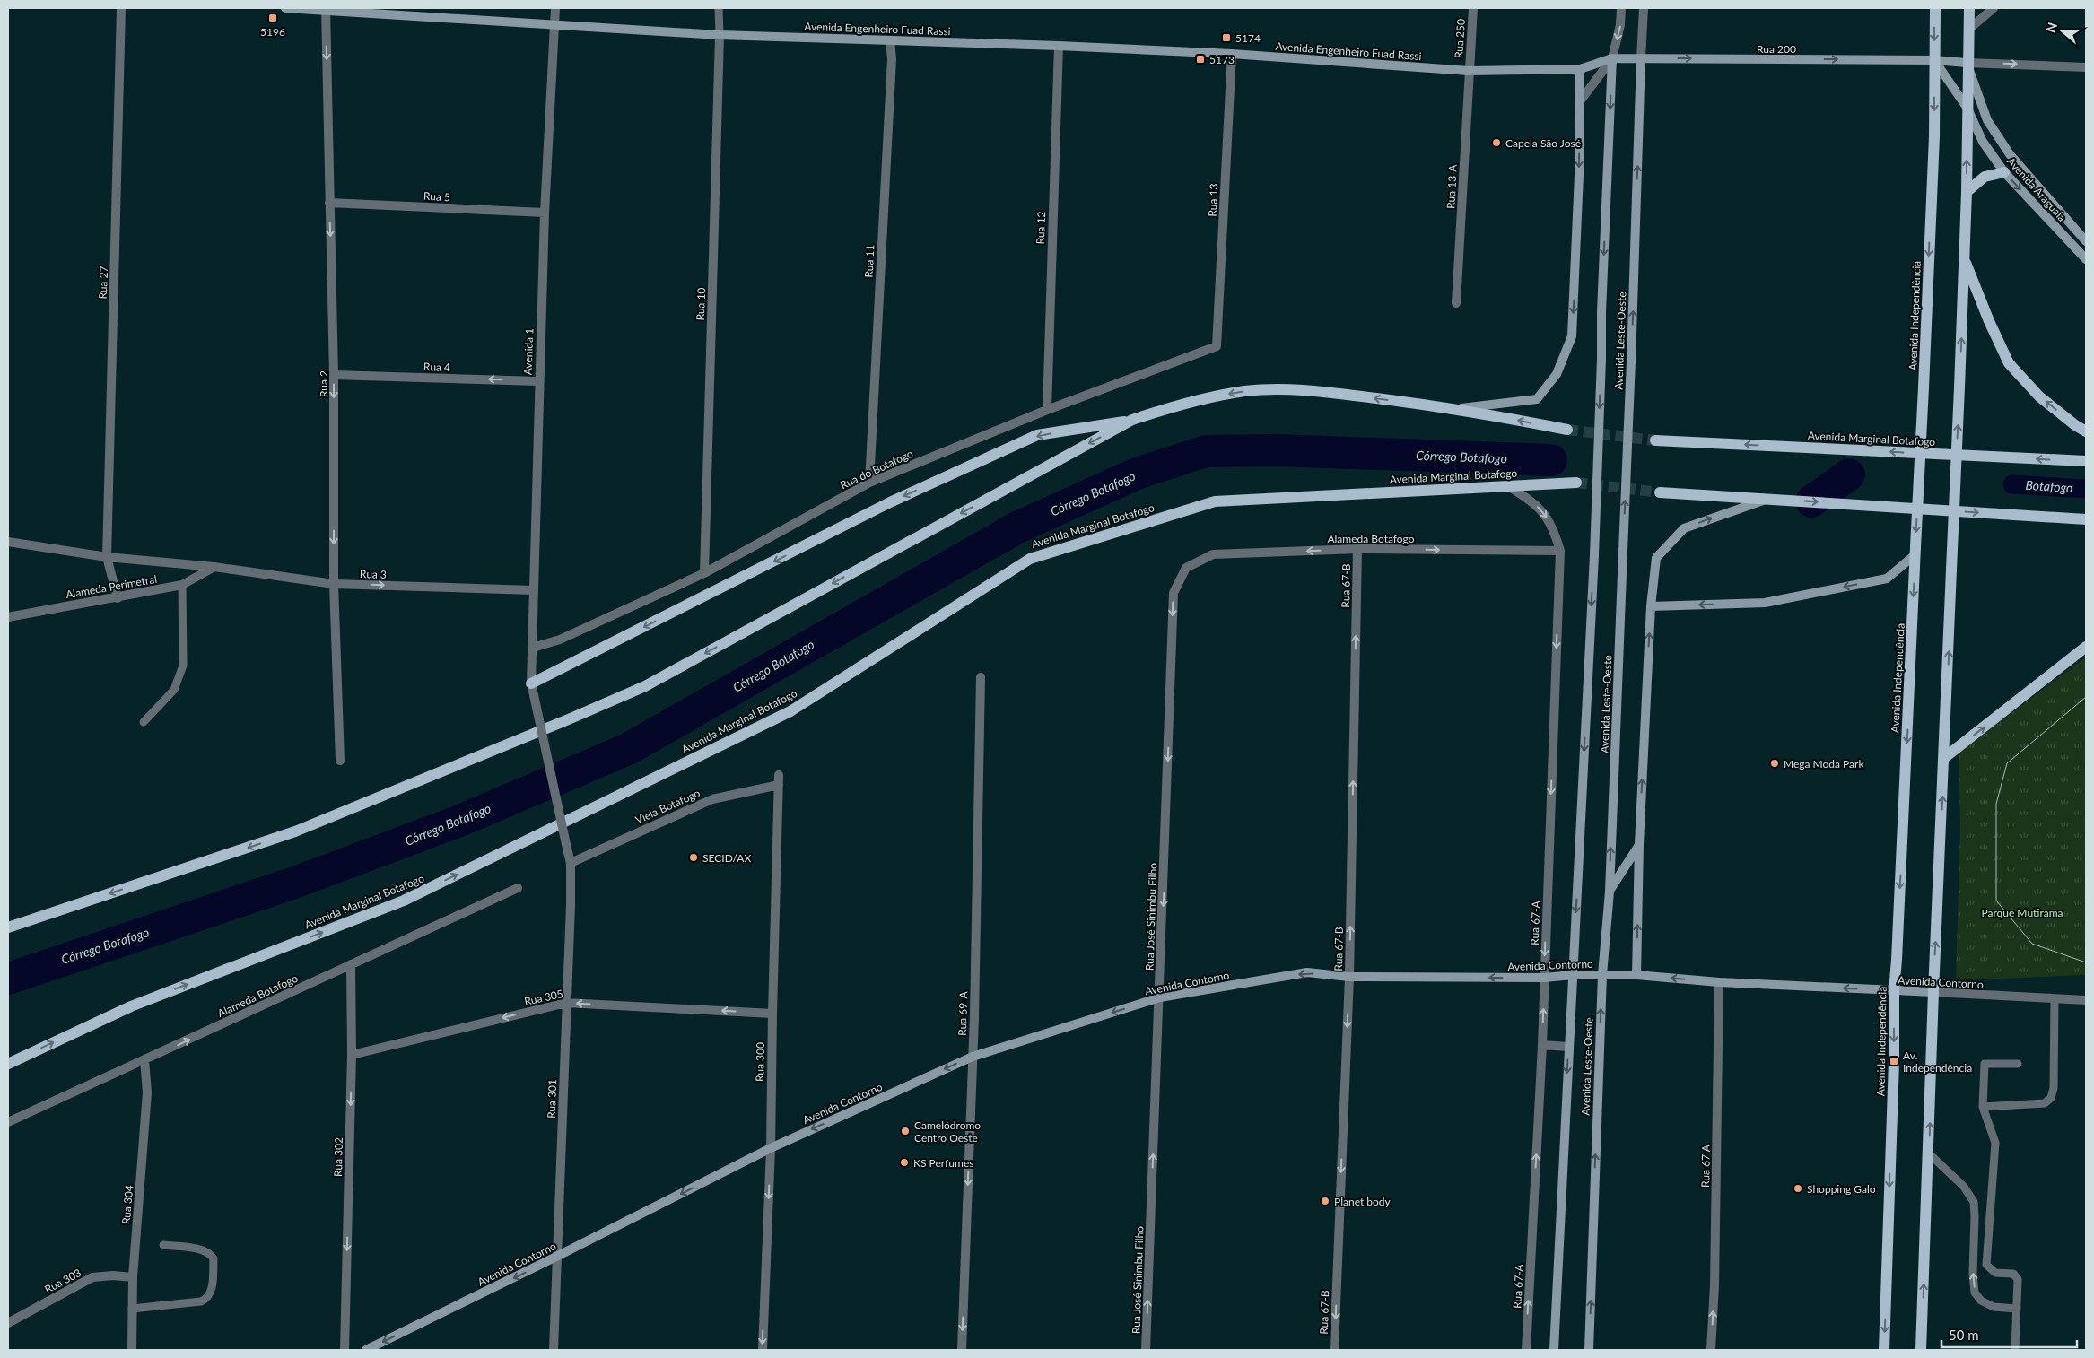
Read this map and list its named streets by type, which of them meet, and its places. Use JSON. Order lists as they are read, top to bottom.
{
  "streets": {
    "main road": [
      "Avenida Engenheiro Fuad Rassi",
      "Rua 200",
      "Avenida Araguaia",
      "Avenida Independência",
      "Avenida Leste-Oeste",
      "Avenida Marginal Botafogo",
      "Avenida Contorno"
    ],
    "street": [
      "Rua 250",
      "Rua 13-A",
      "Rua 5",
      "Rua 13",
      "Rua 12",
      "Rua 11",
      "Rua 27",
      "Rua 10",
      "Avenida 1",
      "Rua 4",
      "Rua 2",
      "Rua do Botafogo",
      "Alameda Botafogo",
      "Rua 3",
      "Rua 67-B",
      "Alameda Perimetral",
      "Viela Botafogo",
      "Rua José Sinimbu Filho",
      "Rua 67-A",
      "Rua 305",
      "Rua 69-A",
      "Rua 300",
      "Rua 301",
      "Rua 302",
      "Rua 67 A",
      "Rua 304",
      "Rua 303"
    ]
  },
  "crossings": [
    ["Avenida Engenheiro Fuad Rassi", "Rua 250"],
    ["Avenida Engenheiro Fuad Rassi", "Rua 200"],
    ["Avenida Engenheiro Fuad Rassi", "Rua 13-A"],
    ["Avenida Engenheiro Fuad Rassi", "Rua 13"],
    ["Avenida Engenheiro Fuad Rassi", "Rua 12"],
    ["Avenida Engenheiro Fuad Rassi", "Rua 11"],
    ["Avenida Engenheiro Fuad Rassi", "Rua 10"],
    ["Avenida Engenheiro Fuad Rassi", "Avenida 1"],
    ["Avenida Engenheiro Fuad Rassi", "Rua 2"],
    ["Rua 250", "Rua 200"],
    ["Rua 250", "Rua 13-A"],
    ["Rua 200", "Rua 13-A"],
    ["Rua 200", "Avenida Araguaia"],
    ["Rua 200", "Avenida Independência"],
    ["Rua 200", "Avenida Leste-Oeste"],
    ["Avenida Araguaia", "Avenida Independência"],
    ["Rua 5", "Avenida 1"],
    ["Rua 5", "Rua 2"],
    ["Rua 13", "Rua do Botafogo"],
    ["Rua 12", "Rua do Botafogo"],
    ["Rua 11", "Rua do Botafogo"],
    ["Rua 27", "Rua 3"],
    ["Rua 27", "Alameda Perimetral"],
    ["Rua 10", "Rua do Botafogo"],
    ["Avenida Independência", "Avenida Contorno"],
    ["Avenida Leste-Oeste", "Avenida Contorno"],
    ["Avenida 1", "Rua 4"],
    ["Avenida 1", "Rua do Botafogo"],
    ["Avenida 1", "Rua 3"],
    ["Avenida 1", "Rua 301"],
    ["Rua 4", "Rua 2"],
    ["Rua 2", "Rua 3"],
    ["Avenida Marginal Botafogo", "Rua 67-A"],
    ["Alameda Botafogo", "Rua 67-B"],
    ["Alameda Botafogo", "Rua José Sinimbu Filho"],
    ["Alameda Botafogo", "Rua 67-A"],
    ["Alameda Botafogo", "Rua 302"],
    ["Alameda Botafogo", "Rua 304"],
    ["Rua 3", "Alameda Perimetral"],
    ["Rua 67-B", "Avenida Contorno"],
    ["Viela Botafogo", "Rua 300"],
    ["Viela Botafogo", "Rua 301"],
    ["Rua José Sinimbu Filho", "Avenida Contorno"],
    ["Rua 67-A", "Avenida Contorno"],
    ["Avenida Contorno", "Rua 69-A"],
    ["Avenida Contorno", "Rua 300"],
    ["Avenida Contorno", "Rua 301"],
    ["Avenida Contorno", "Rua 67 A"],
    ["Rua 305", "Rua 300"],
    ["Rua 305", "Rua 301"],
    ["Rua 305", "Rua 302"],
    ["Rua 304", "Rua 303"]
  ],
  "one_way": [
    "Rua 200",
    "Rua 4",
    "Rua 2",
    "Rua 3",
    "Avenida Contorno",
    "Rua 305",
    "Rua 69-A",
    "Rua 300",
    "Rua 302",
    "Rua 67 A"
  ],
  "water": ["Córrego Botafogo", "Botafogo"],
  "parks": ["Parque Mutirama"],
  "places": {
    "transit": [
      "5196",
      "5174",
      "5173",
      "Av. Independência"
    ],
    "other": [
      "Capela São José",
      "Mega Moda Park",
      "SECID/AX",
      "Camelódromo Centro Oeste",
      "KS Perfumes",
      "Shopping Galo",
      "Planet body"
    ]
  },
  "scale_bar": "50 m",
  "north": "left"
}
